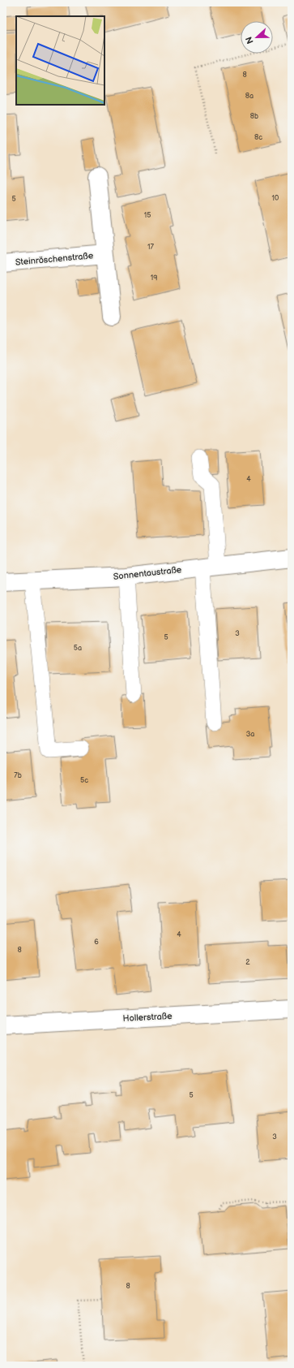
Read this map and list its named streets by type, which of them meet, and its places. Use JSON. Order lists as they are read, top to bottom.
{
  "streets": {
    "street": ["Steinröschenstraße", "Sonnentaustraße", "Hollerstraße"]
  },
  "house_numbers": [
    "8",
    "8a",
    "8b",
    "8c",
    "10",
    "5",
    "15",
    "17",
    "19",
    "4",
    "3",
    "5",
    "5a",
    "3a",
    "7b",
    "5c",
    "4",
    "6",
    "8",
    "2",
    "5",
    "3",
    "8"
  ],
  "north": "left"
}
